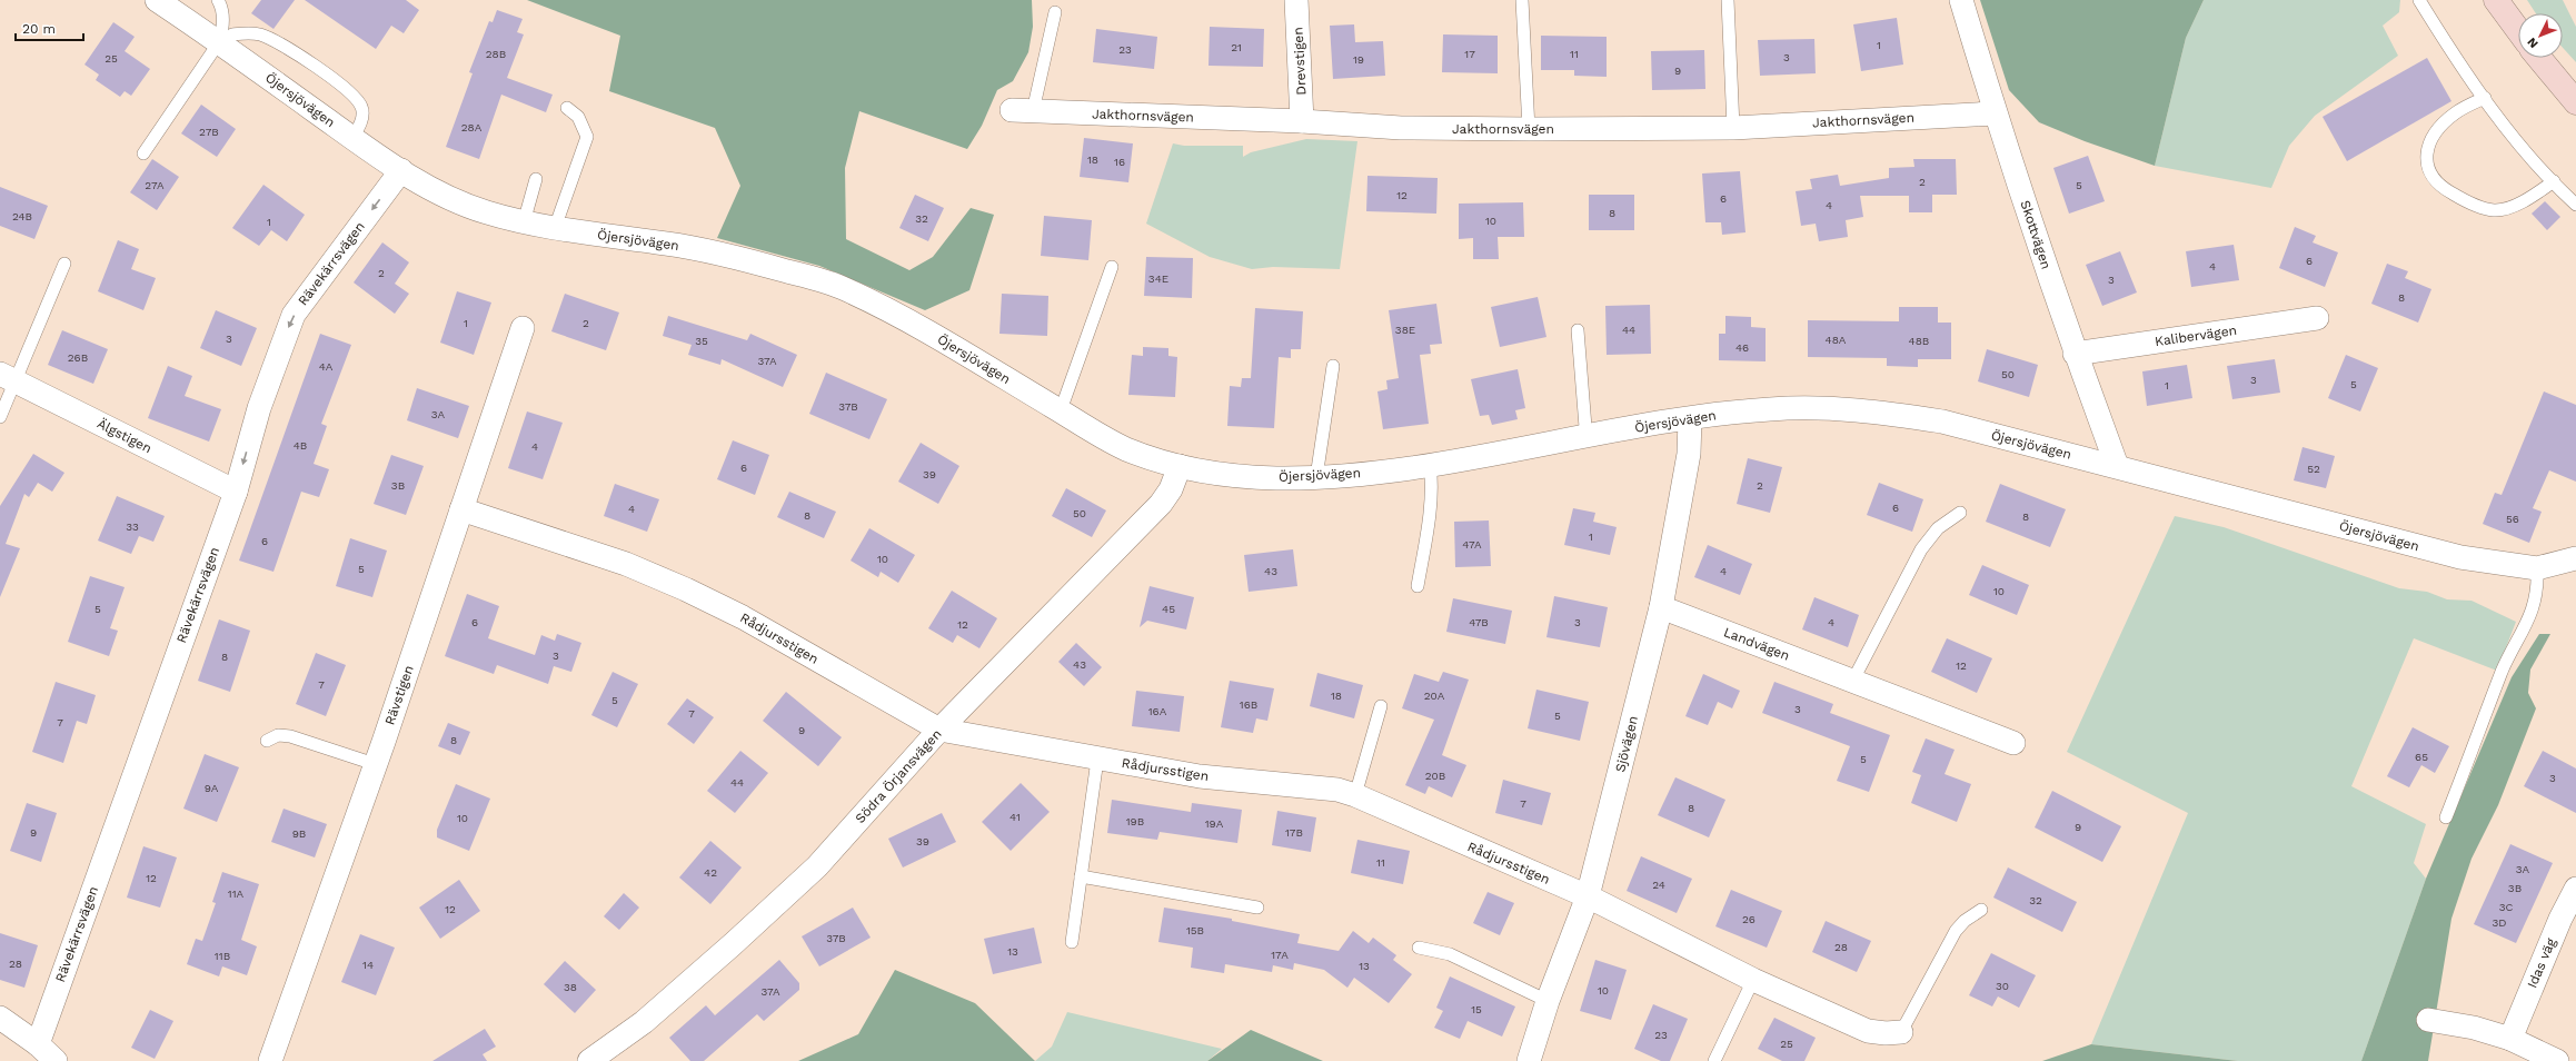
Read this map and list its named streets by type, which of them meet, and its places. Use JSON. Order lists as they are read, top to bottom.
{
  "streets": {
    "street": [
      "Drevstigen",
      "Öjersjövägen",
      "Jakthornsvägen",
      "Skottvägen",
      "Rävekärrsvägen",
      "Kalibervägen",
      "Älgstigen",
      "Rådjursstigen",
      "Landvägen",
      "Rävstigen",
      "Sjövägen",
      "Södra Örjansvägen",
      "Idas väg"
    ]
  },
  "crossings": [
    ["Drevstigen", "Jakthornsvägen"],
    ["Öjersjövägen", "Skottvägen"],
    ["Öjersjövägen", "Rävekärrsvägen"],
    ["Öjersjövägen", "Sjövägen"],
    ["Öjersjövägen", "Södra Örjansvägen"],
    ["Jakthornsvägen", "Skottvägen"],
    ["Skottvägen", "Kalibervägen"],
    ["Rävekärrsvägen", "Älgstigen"],
    ["Rådjursstigen", "Rävstigen"],
    ["Rådjursstigen", "Sjövägen"],
    ["Rådjursstigen", "Södra Örjansvägen"],
    ["Landvägen", "Sjövägen"]
  ],
  "one_way": ["Rävekärrsvägen"],
  "house_numbers": [
    "1",
    "21",
    "23",
    "28B",
    "17",
    "11",
    "3",
    "25",
    "19",
    "9",
    "28A",
    "27B",
    "18",
    "16",
    "2",
    "27A",
    "5",
    "12",
    "6",
    "4",
    "8",
    "24B",
    "32",
    "10",
    "1",
    "6",
    "4",
    "2",
    "34E",
    "3",
    "8",
    "1",
    "2",
    "38E",
    "44",
    "3",
    "48A",
    "35",
    "48B",
    "46",
    "26B",
    "37A",
    "4A",
    "50",
    "3",
    "5",
    "1",
    "37B",
    "3A",
    "4B",
    "4",
    "6",
    "52",
    "39",
    "3B",
    "2",
    "6",
    "4",
    "50",
    "8",
    "8",
    "56",
    "33",
    "1",
    "6",
    "47A",
    "10",
    "5",
    "43",
    "4",
    "10",
    "5",
    "45",
    "6",
    "47B",
    "3",
    "4",
    "12",
    "3",
    "8",
    "43",
    "12",
    "7",
    "18",
    "20A",
    "5",
    "16B",
    "3",
    "16A",
    "7",
    "5",
    "7",
    "9",
    "8",
    "65",
    "5",
    "20B",
    "3",
    "44",
    "9A",
    "7",
    "8",
    "41",
    "10",
    "19B",
    "19A",
    "9",
    "9",
    "17B",
    "9B",
    "39",
    "11",
    "3A",
    "42",
    "12",
    "24",
    "3B",
    "11A",
    "32",
    "3C",
    "12",
    "26",
    "3D",
    "15B",
    "37B",
    "28",
    "13",
    "17A",
    "11B",
    "28",
    "14",
    "13",
    "30",
    "38",
    "10",
    "37A",
    "15",
    "23",
    "25"
  ],
  "scale_bar": "20 m",
  "north": "bottom left"
}
